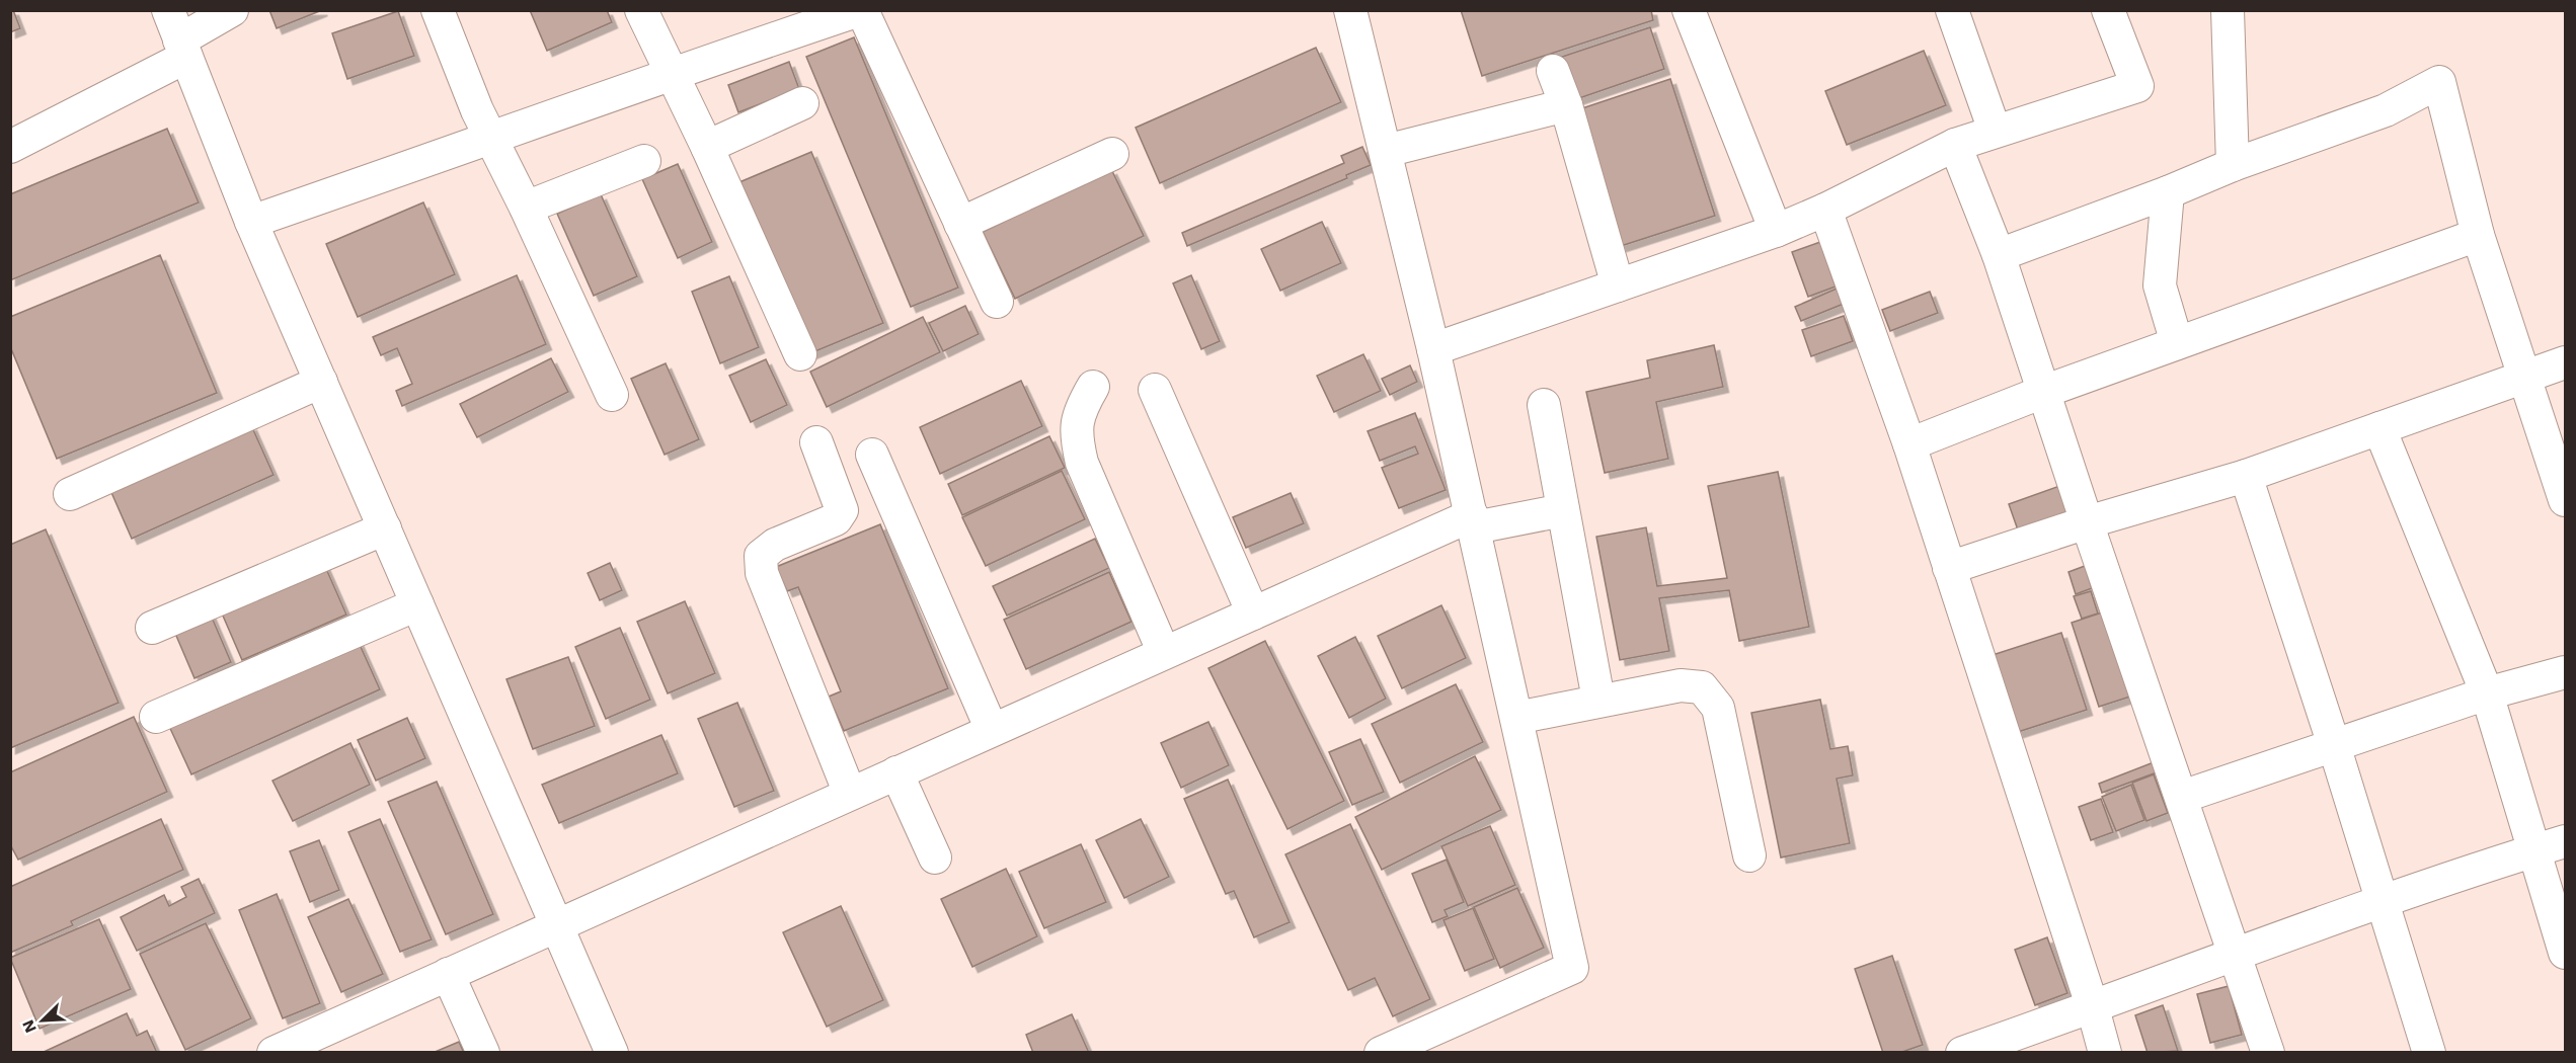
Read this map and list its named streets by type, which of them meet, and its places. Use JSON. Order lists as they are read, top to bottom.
{
  "north": "bottom left"
}
